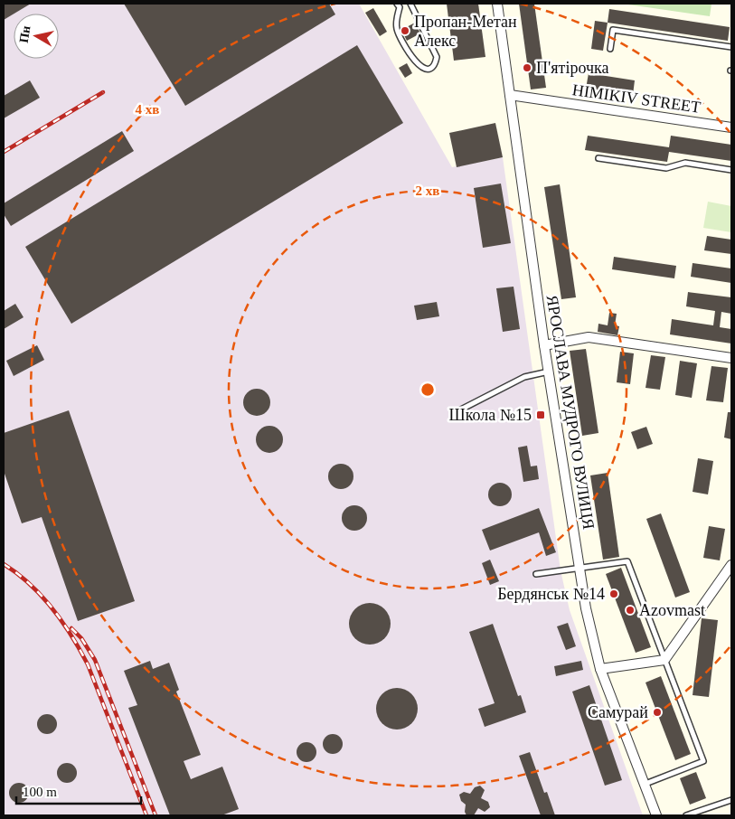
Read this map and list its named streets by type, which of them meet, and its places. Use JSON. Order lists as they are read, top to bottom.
{
  "streets": {
    "street": ["HIMIKIV STREET", "ЯРОСЛАВА МУДРОГО ВУЛИЦЯ"]
  },
  "crossings": [
    ["HIMIKIV STREET", "ЯРОСЛАВА МУДРОГО ВУЛИЦЯ"]
  ],
  "places": {
    "other": [
      "Пропан-Метан Алекс",
      "П'ятірочка",
      "Бердянськ №14",
      "Azovmast",
      "Самурай"
    ],
    "transit": ["Школа №15"]
  },
  "scale_bar": "100 m",
  "north": "left",
  "rings": ["4 хв", "2 хв"]
}
